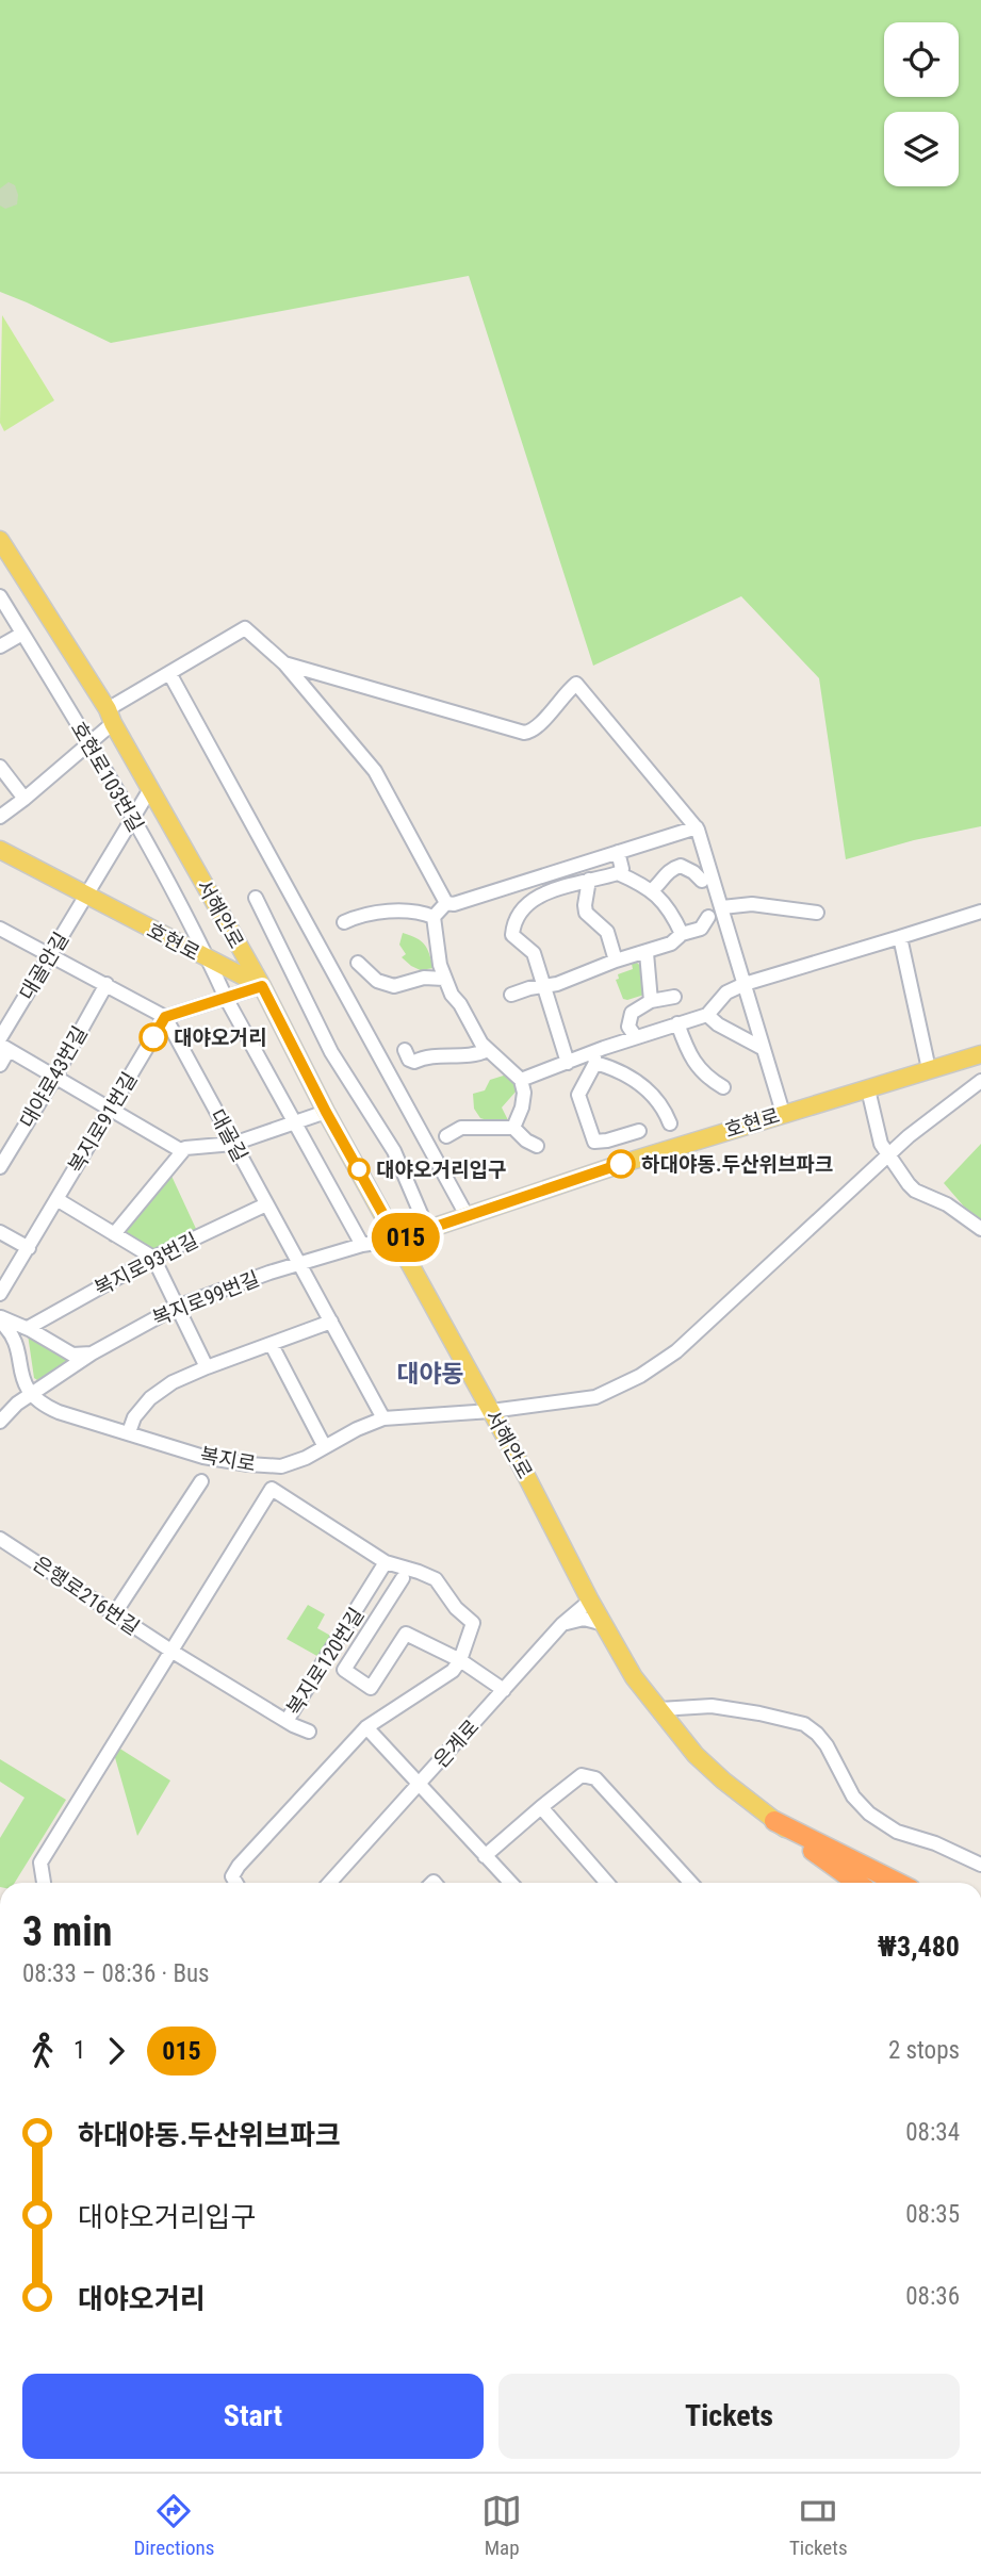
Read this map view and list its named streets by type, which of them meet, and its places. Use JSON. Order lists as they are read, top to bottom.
{
  "streets": {
    "main road": ["서해안로", "호현로"],
    "street": [
      "호현로103번길",
      "대골안길",
      "대야로43번길",
      "복지로91번길",
      "대골길",
      "복지로93번길",
      "복지로99번길",
      "복지로",
      "은행로216번길",
      "복지로120번길",
      "은계로"
    ]
  },
  "crossings": [
    ["호현로103번길", "호현로"],
    ["호현로103번길", "복지로99번길"],
    ["서해안로", "호현로"],
    ["서해안로", "복지로99번길"],
    ["서해안로", "복지로"],
    ["서해안로", "은계로"],
    ["호현로", "대골안길"],
    ["호현로", "복지로99번길"],
    ["복지로91번길", "대골길"],
    ["대골길", "복지로93번길"],
    ["대골길", "복지로99번길"],
    ["대골길", "복지로"],
    ["복지로99번길", "복지로"],
    ["은행로216번길", "복지로120번길"]
  ],
  "districts": ["대야동"],
  "places": ["대야오거리", "하대야동.두산위브파크", "대야오거리입구"],
  "lines": ["bus line 015"],
  "page": {
    "on_map": "015",
    "heading": ["3 min", "08:33 – 08:36 · Bus", "₩3,480"],
    "legs": ["1", "015", "2 stops"],
    "list": [
      {
        "name": "하대야동.두산위브파크",
        "value": "08:34"
      },
      {
        "name": "대야오거리입구",
        "value": "08:35"
      },
      {
        "name": "대야오거리",
        "value": "08:36"
      }
    ],
    "buttons": ["Start", "Tickets"],
    "tabs": ["Directions", "Map", "Tickets"]
  }
}
